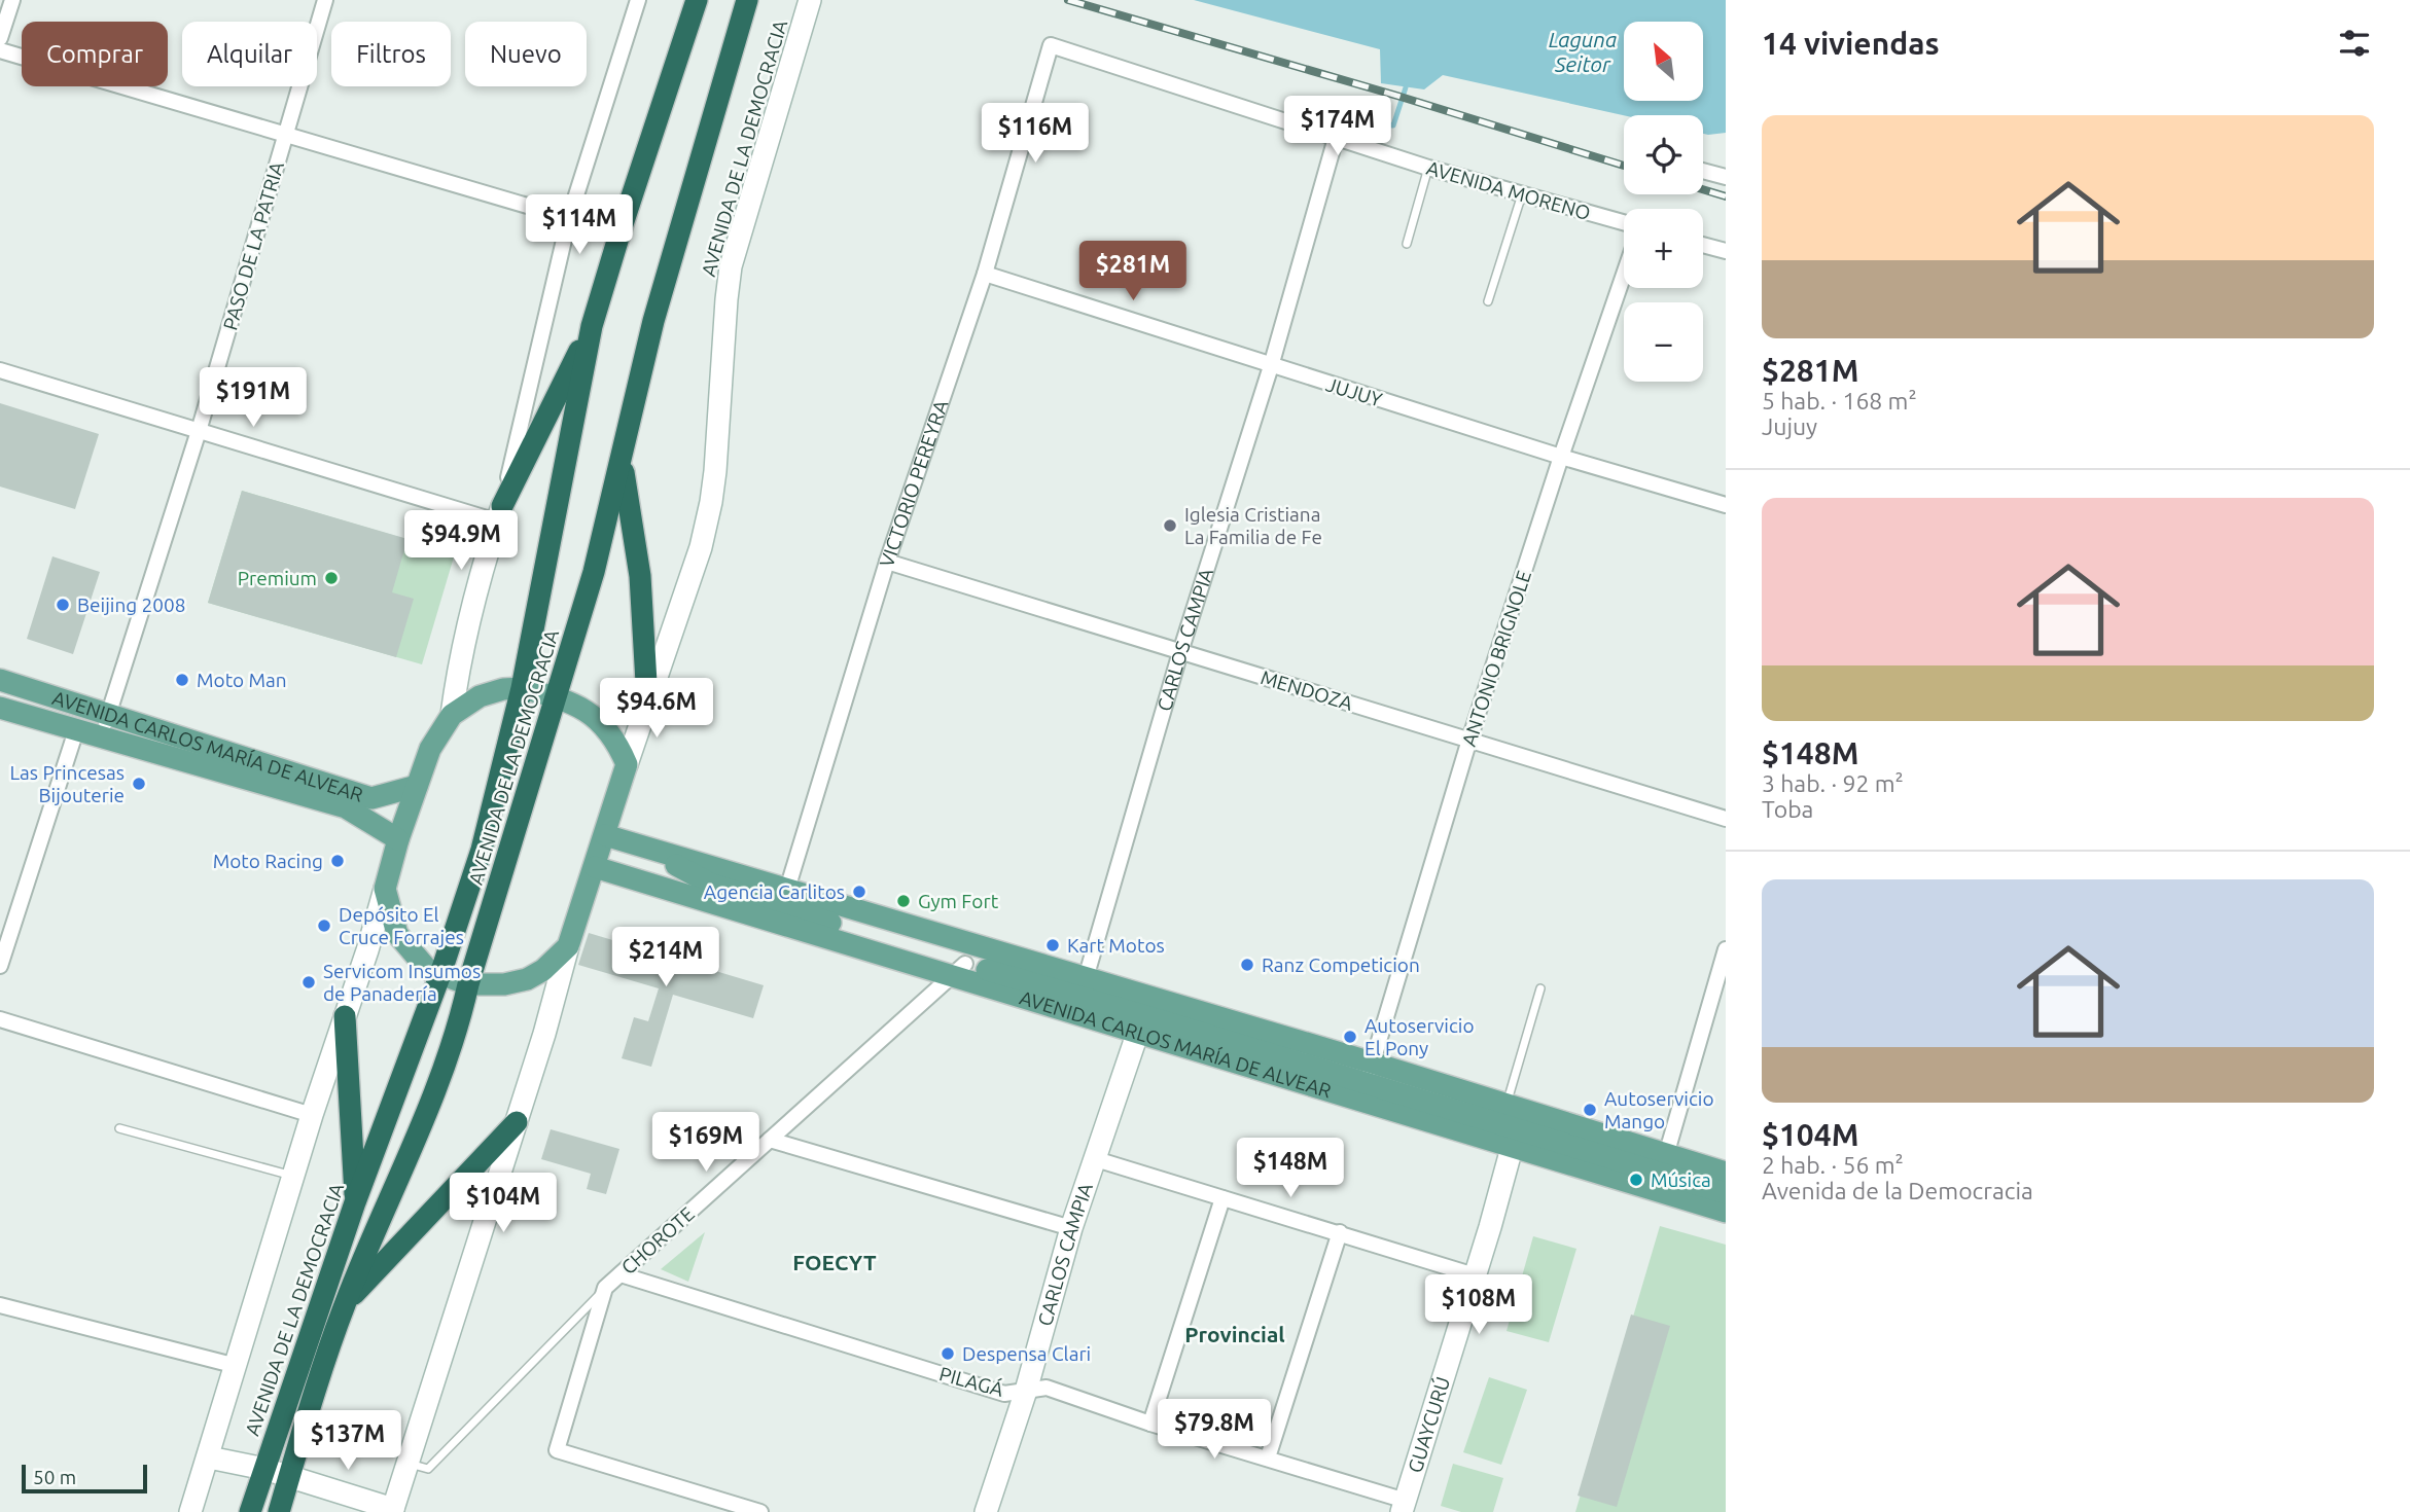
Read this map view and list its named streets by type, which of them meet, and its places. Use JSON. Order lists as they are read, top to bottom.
{
  "streets": {
    "highway": ["AVENIDA DE LA DEMOCRACIA"],
    "main road": ["AVENIDA CARLOS MARÍA DE ALVEAR"],
    "street": [
      "AVENIDA MORENO",
      "PASO DE LA PATRIA",
      "JUJUY",
      "VICTORIO PEREYRA",
      "CARLOS CAMPIA",
      "ANTONIO BRIGNOLE",
      "MENDOZA",
      "CHOROTE",
      "PILAGÁ",
      "GUAYCURÚ"
    ]
  },
  "crossings": [
    ["AVENIDA DE LA DEMOCRACIA", "AVENIDA CARLOS MARÍA DE ALVEAR"],
    ["AVENIDA MORENO", "VICTORIO PEREYRA"],
    ["AVENIDA MORENO", "CARLOS CAMPIA"],
    ["PASO DE LA PATRIA", "AVENIDA CARLOS MARÍA DE ALVEAR"],
    ["JUJUY", "VICTORIO PEREYRA"],
    ["JUJUY", "CARLOS CAMPIA"],
    ["JUJUY", "ANTONIO BRIGNOLE"],
    ["VICTORIO PEREYRA", "MENDOZA"],
    ["VICTORIO PEREYRA", "AVENIDA CARLOS MARÍA DE ALVEAR"],
    ["CARLOS CAMPIA", "MENDOZA"],
    ["CARLOS CAMPIA", "AVENIDA CARLOS MARÍA DE ALVEAR"],
    ["CARLOS CAMPIA", "PILAGÁ"],
    ["ANTONIO BRIGNOLE", "MENDOZA"],
    ["ANTONIO BRIGNOLE", "AVENIDA CARLOS MARÍA DE ALVEAR"],
    ["AVENIDA CARLOS MARÍA DE ALVEAR", "CHOROTE"],
    ["AVENIDA CARLOS MARÍA DE ALVEAR", "GUAYCURÚ"],
    ["CHOROTE", "PILAGÁ"],
    ["PILAGÁ", "GUAYCURÚ"]
  ],
  "districts": ["FOECYT", "Provincial"],
  "water": ["Laguna Seitor"],
  "places": [
    "Iglesia Cristiana La Familia de Fe",
    "Premium",
    "Beijing 2008",
    "Moto Man",
    "Las Princesas Bijouterie",
    "Moto Racing",
    "Agencia Carlitos",
    "Gym Fort",
    "Depósito El Cruce Forrajes",
    "Kart Motos",
    "Ranz Competicion",
    "Servicom Insumos de Panadería",
    "Autoservicio El Pony",
    "Autoservicio Mango",
    "Música",
    "Despensa Clari"
  ],
  "scale_bar": "50 m",
  "north": "top left",
  "page": {
    "heading": "14 viviendas",
    "map_buttons": ["+", "−"],
    "chip": [
      "Comprar",
      "Alquilar",
      "Filtros",
      "Nuevo"
    ],
    "list": [
      {
        "name": "$281M",
        "note": "5 hab. · 168 m² · Jujuy"
      },
      {
        "name": "$148M",
        "note": "3 hab. · 92 m² · Toba"
      },
      {
        "name": "$104M",
        "note": "2 hab. · 56 m² · Avenida de la Democracia"
      }
    ],
    "price": [
      "$174M",
      "$116M",
      "$114M",
      "$281M",
      "$191M",
      "$94.9M",
      "$94.6M",
      "$214M",
      "$169M",
      "$148M",
      "$104M",
      "$108M",
      "$79.8M",
      "$137M"
    ],
    "scale": "50 m"
  }
}
